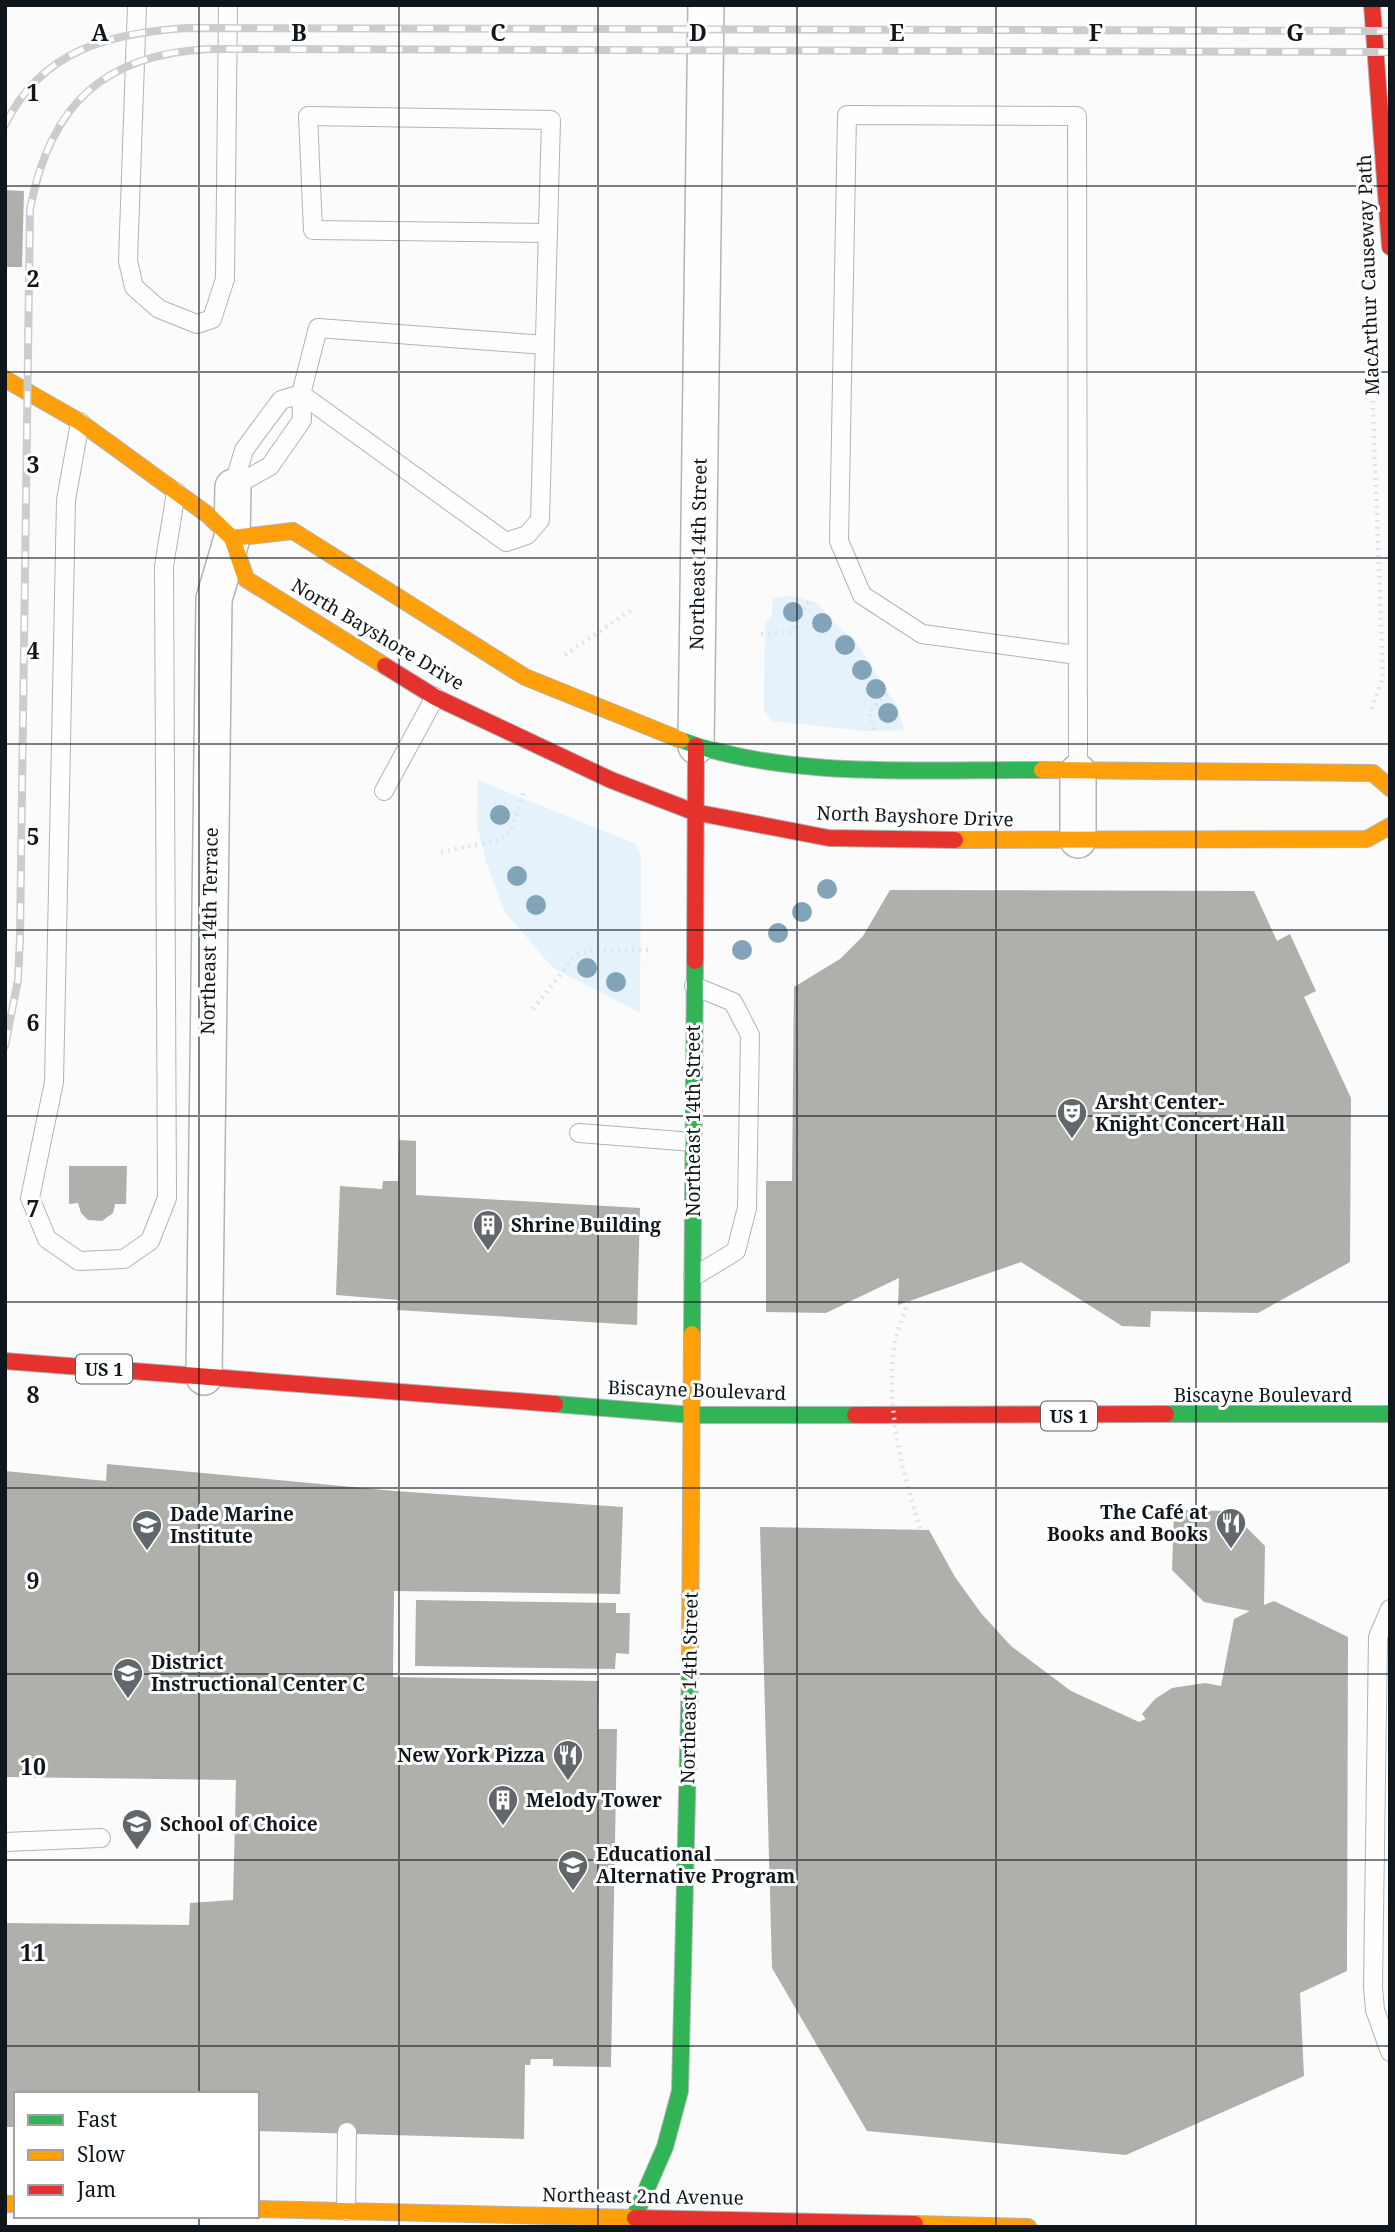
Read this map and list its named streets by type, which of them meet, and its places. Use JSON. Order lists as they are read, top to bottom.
{
  "streets": {
    "main road": [
      "Northeast 14th Street",
      "North Bayshore Drive",
      "US 1",
      "Biscayne Boulevard",
      "Northeast 2nd Avenue"
    ],
    "street": ["Northeast 14th Terrace"],
    "path": ["MacArthur Causeway Path"]
  },
  "crossings": [
    ["Northeast 14th Street", "North Bayshore Drive"],
    ["Northeast 14th Street", "Biscayne Boulevard"],
    ["Northeast 14th Street", "Northeast 2nd Avenue"],
    ["North Bayshore Drive", "Northeast 14th Terrace"],
    ["Northeast 14th Terrace", "Biscayne Boulevard"]
  ],
  "places": {
    "theatre": ["Arsht Center- Knight Concert Hall"],
    "building": ["Shrine Building", "Melody Tower"],
    "restaurant": ["The Café at Books and Books", "New York Pizza"],
    "school or university": [
      "Dade Marine Institute",
      "District Instructional Center C",
      "School of Choice",
      "Educational Alternative Program"
    ]
  },
  "legend": ["Fast", "Slow", "Jam"],
  "grid": {
    "columns": [
      "A",
      "B",
      "C",
      "D",
      "E",
      "F",
      "G"
    ],
    "rows": [
      "1",
      "2",
      "3",
      "4",
      "5",
      "6",
      "7",
      "8",
      "9",
      "10",
      "11"
    ]
  }
}
